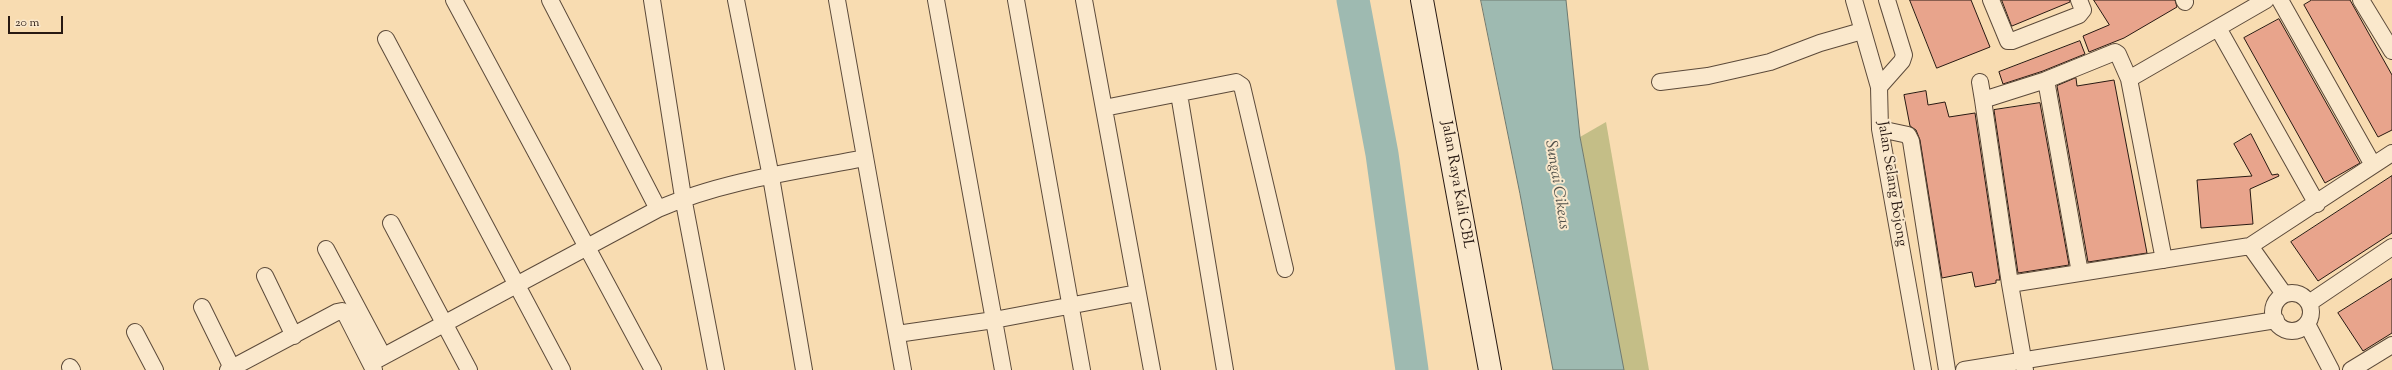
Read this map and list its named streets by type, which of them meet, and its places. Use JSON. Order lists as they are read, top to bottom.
{
  "streets": {
    "main road": ["Jalan Raya Kali CBL"],
    "street": ["Jalan Selang Bojong"]
  },
  "water": ["Sungai Cikeas"],
  "scale_bar": "20 m"
}
